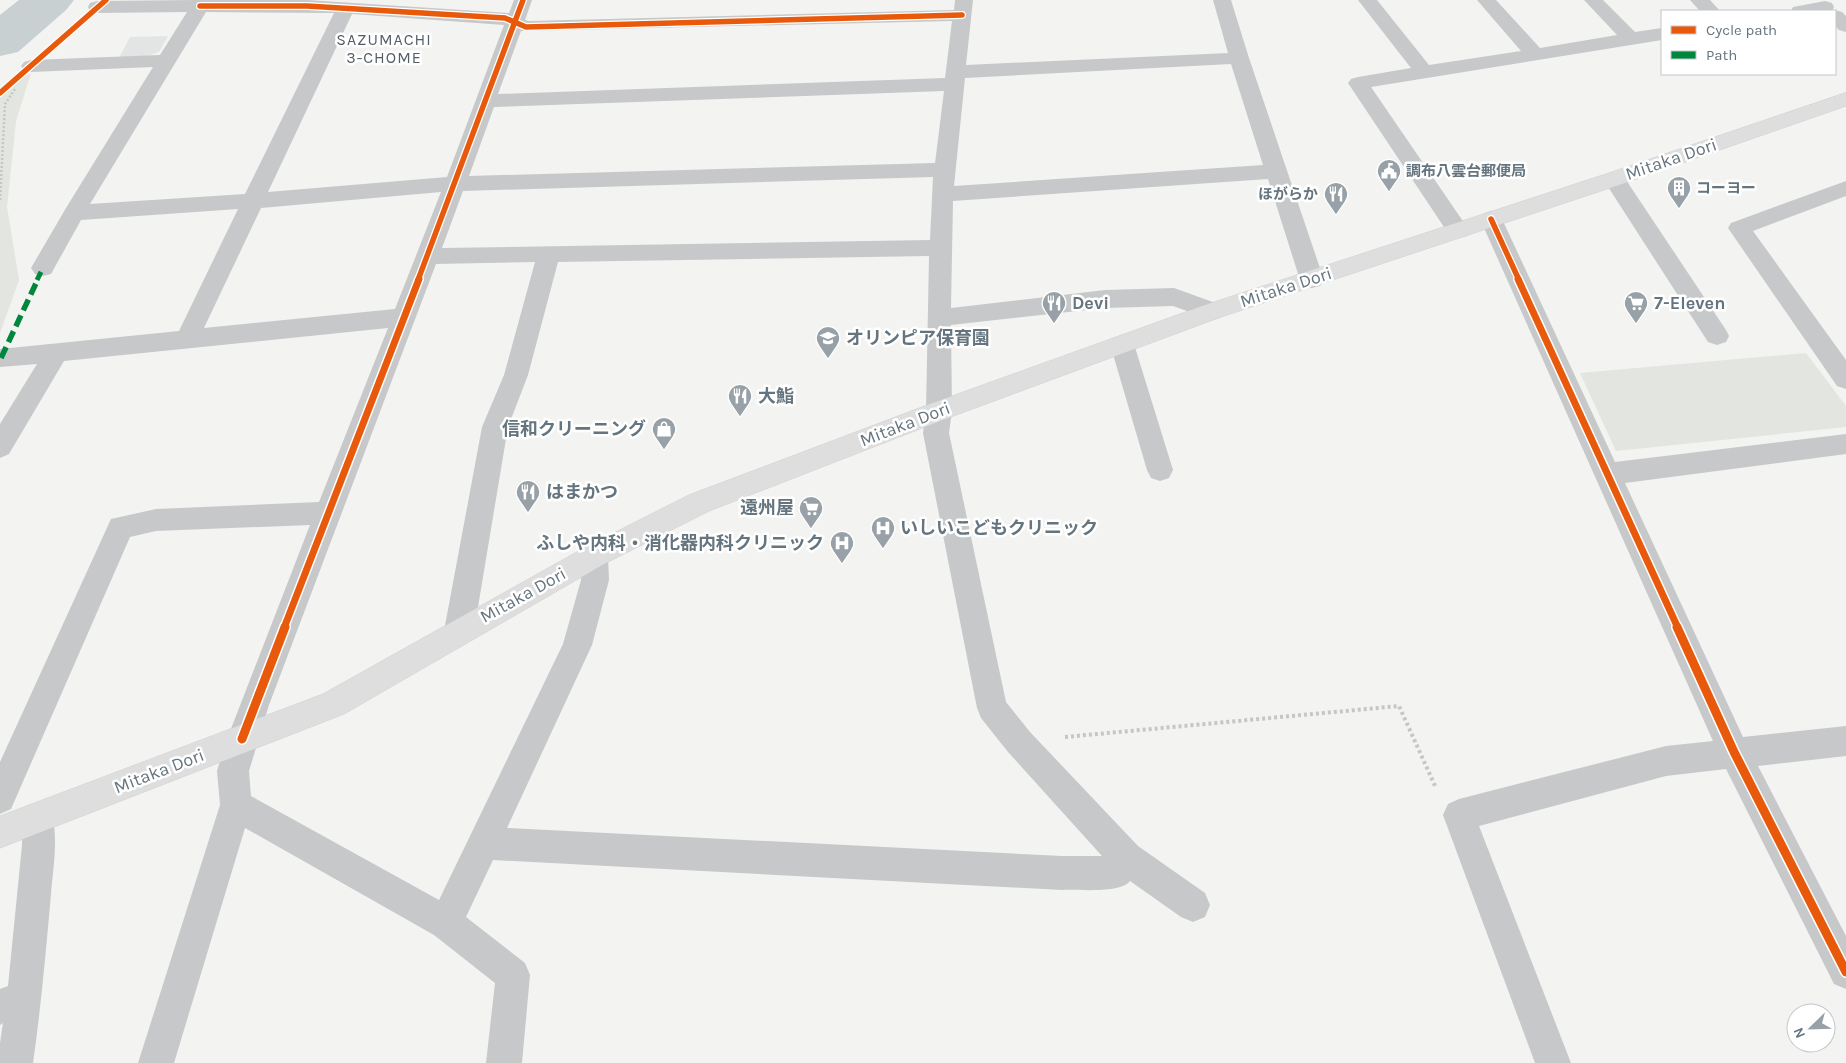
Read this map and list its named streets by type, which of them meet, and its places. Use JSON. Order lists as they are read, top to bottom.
{
  "streets": {
    "main road": ["Mitaka Dori"]
  },
  "districts": ["SAZUMACHI 3-CHOME"],
  "places": {
    "public building": ["調布八雲台郵便局"],
    "building": ["コーヨー"],
    "restaurant": [
      "ほがらか",
      "Devi",
      "大鮨",
      "はまかつ"
    ],
    "supermarket": ["7-Eleven", "遠州屋"],
    "school or university": ["オリンピア保育園"],
    "shop": ["信和クリーニング"],
    "hospital": ["いしいこどもクリニック", "ふしや内科・消化器内科クリニック"]
  },
  "legend": ["Cycle path", "Path"],
  "north": "bottom left"
}
